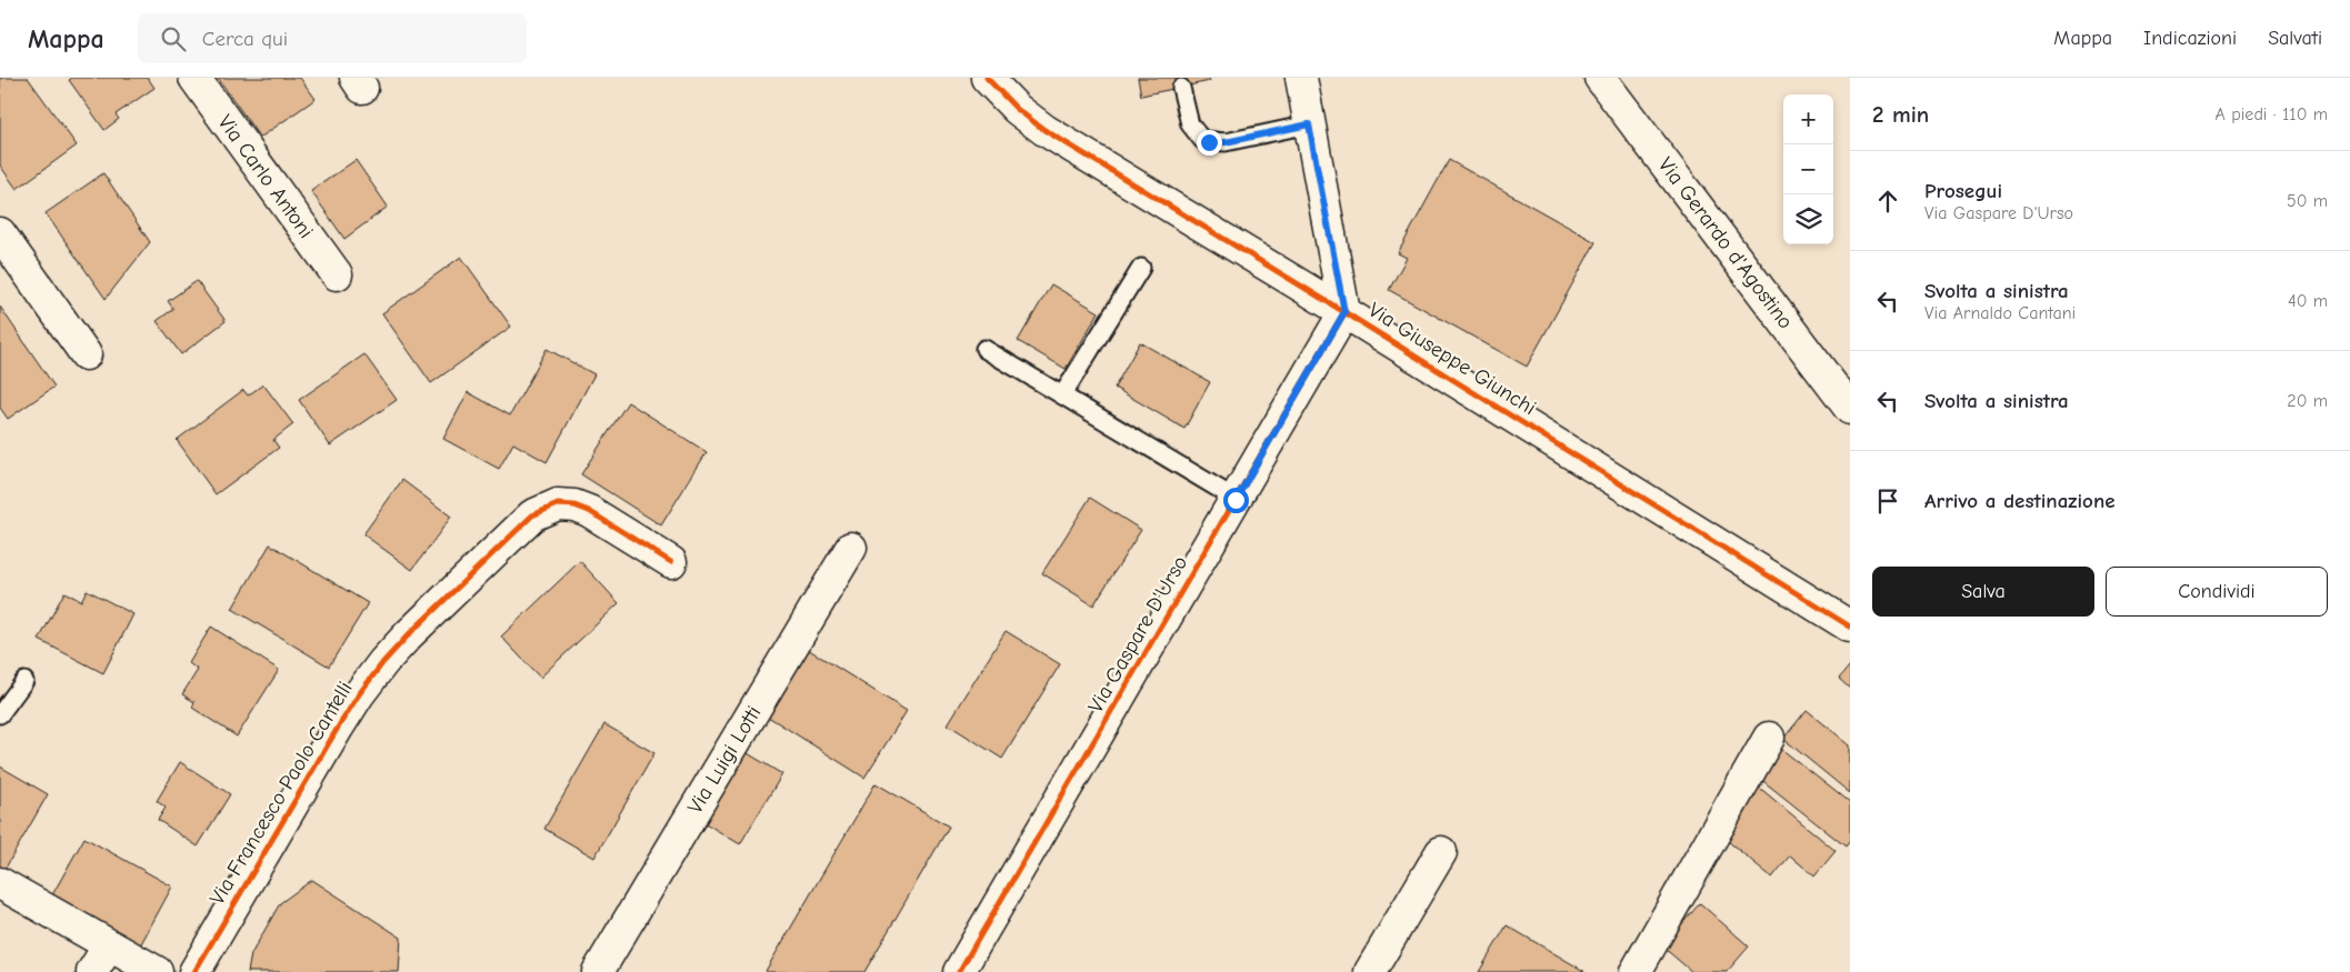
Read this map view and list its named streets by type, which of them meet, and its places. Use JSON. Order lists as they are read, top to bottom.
{
  "streets": {
    "street": [
      "Via Carlo Antoni",
      "Via Gerardo d'Agostino",
      "Via Giuseppe Giunchi",
      "Via Gaspare D'Urso",
      "Via Luigi Lotti",
      "Via Francesco Paolo Cantelli"
    ]
  },
  "crossings": [
    ["Via Giuseppe Giunchi", "Via Gaspare D'Urso"]
  ],
  "page": {
    "header": "Mappa",
    "search": "Cerca qui",
    "nav": ["Mappa", "Indicazioni", "Salvati"],
    "heading": ["2 min", "A piedi · 110 m"],
    "map_buttons": ["+", "−"],
    "list": [
      ["Prosegui", "Via Gaspare D'Urso", "50 m"],
      ["Svolta a sinistra", "Via Arnaldo Cantani", "40 m"],
      ["Svolta a sinistra", "20 m"],
      "Arrivo a destinazione"
    ],
    "buttons": ["Salva", "Condividi"]
  }
}
